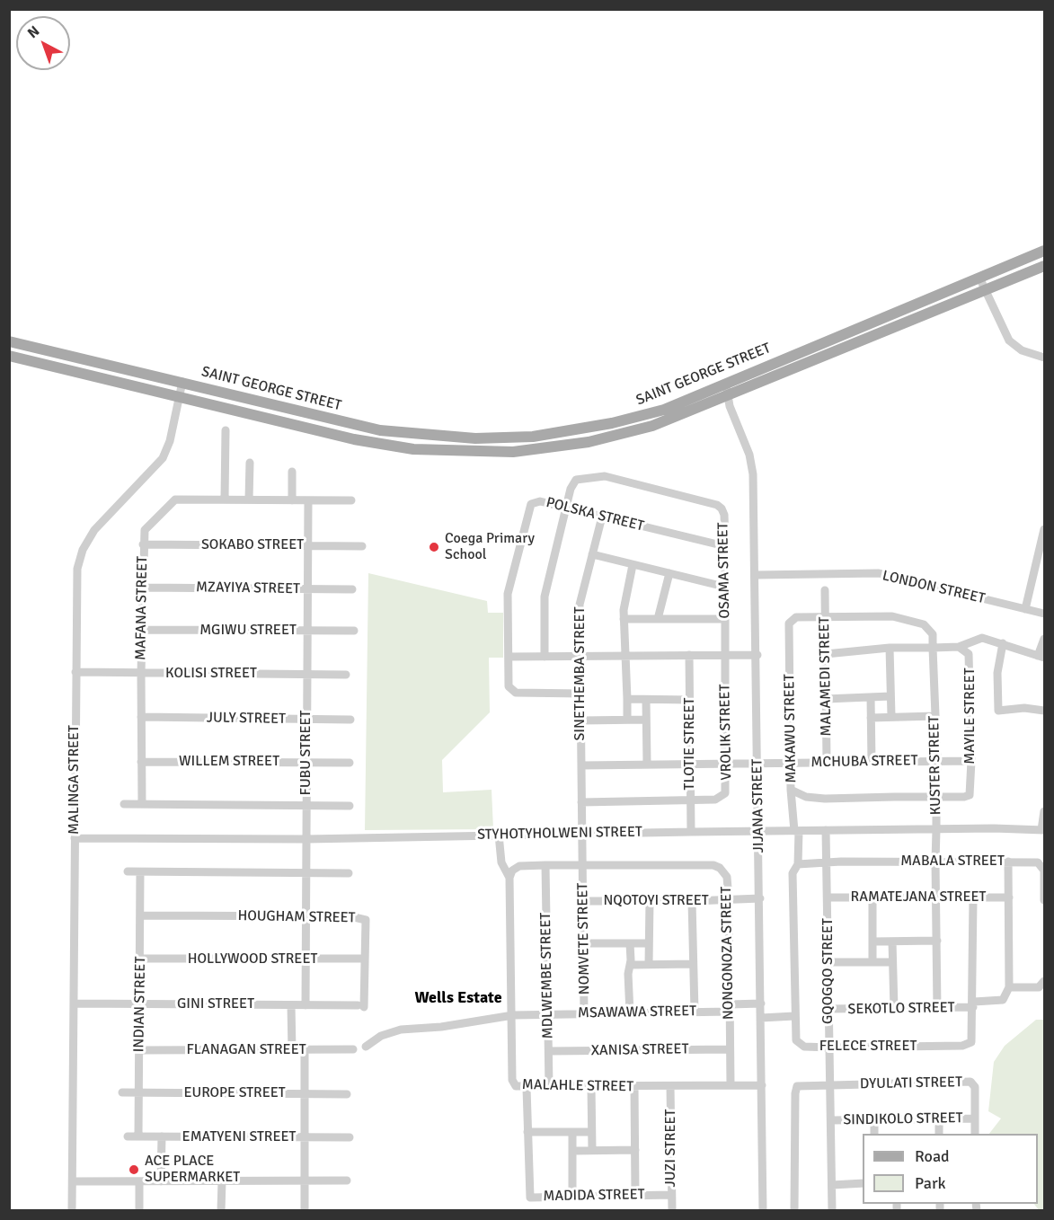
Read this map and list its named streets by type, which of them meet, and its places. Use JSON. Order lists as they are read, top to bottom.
{
  "streets": {
    "main road": ["SAINT GEORGE STREET"],
    "street": [
      "POLSKA STREET",
      "SOKABO STREET",
      "OSAMA STREET",
      "LONDON STREET",
      "MZAYIYA STREET",
      "MAFANA STREET",
      "MGIWU STREET",
      "KOLISI STREET",
      "SINETHEMBA STREET",
      "MALAMEDI STREET",
      "MAYILE STREET",
      "JULY STREET",
      "MAKAWU STREET",
      "VROLIK STREET",
      "TLOTIE STREET",
      "FUBU STREET",
      "WILLEM STREET",
      "MCHUBA STREET",
      "KUSTER STREET",
      "MALINGA STREET",
      "JIJANA STREET",
      "STYHOTYHOLWENI STREET",
      "MABALA STREET",
      "RAMATEJANA STREET",
      "NQOTOYI STREET",
      "HOUGHAM STREET",
      "NOMVETE STREET",
      "NONGONOZA STREET",
      "HOLLYWOOD STREET",
      "GQOGQO STREET",
      "MDLWEMBE STREET",
      "INDIAN STREET",
      "GINI STREET",
      "SEKOTLO STREET",
      "MSAWAWA STREET",
      "FELECE STREET",
      "FLANAGAN STREET",
      "XANISA STREET",
      "DYULATI STREET",
      "MALAHLE STREET",
      "EUROPE STREET",
      "SINDIKOLO STREET",
      "EMATYENI STREET",
      "JUZI STREET",
      "MADIDA STREET"
    ]
  },
  "crossings": [
    ["SAINT GEORGE STREET", "MALINGA STREET"],
    ["SAINT GEORGE STREET", "JIJANA STREET"],
    ["POLSKA STREET", "OSAMA STREET"],
    ["POLSKA STREET", "SINETHEMBA STREET"],
    ["SOKABO STREET", "MAFANA STREET"],
    ["SOKABO STREET", "FUBU STREET"],
    ["OSAMA STREET", "VROLIK STREET"],
    ["LONDON STREET", "JIJANA STREET"],
    ["MZAYIYA STREET", "MAFANA STREET"],
    ["MZAYIYA STREET", "FUBU STREET"],
    ["MAFANA STREET", "MGIWU STREET"],
    ["MAFANA STREET", "KOLISI STREET"],
    ["MAFANA STREET", "JULY STREET"],
    ["MAFANA STREET", "FUBU STREET"],
    ["MAFANA STREET", "WILLEM STREET"],
    ["MGIWU STREET", "FUBU STREET"],
    ["KOLISI STREET", "FUBU STREET"],
    ["KOLISI STREET", "MALINGA STREET"],
    ["SINETHEMBA STREET", "VROLIK STREET"],
    ["SINETHEMBA STREET", "MCHUBA STREET"],
    ["SINETHEMBA STREET", "STYHOTYHOLWENI STREET"],
    ["SINETHEMBA STREET", "NOMVETE STREET"],
    ["MALAMEDI STREET", "MAYILE STREET"],
    ["MALAMEDI STREET", "MAKAWU STREET"],
    ["MALAMEDI STREET", "MCHUBA STREET"],
    ["MALAMEDI STREET", "KUSTER STREET"],
    ["MAYILE STREET", "MAKAWU STREET"],
    ["MAYILE STREET", "MCHUBA STREET"],
    ["MAYILE STREET", "KUSTER STREET"],
    ["JULY STREET", "FUBU STREET"],
    ["MAKAWU STREET", "MCHUBA STREET"],
    ["MAKAWU STREET", "KUSTER STREET"],
    ["MAKAWU STREET", "FELECE STREET"],
    ["VROLIK STREET", "TLOTIE STREET"],
    ["VROLIK STREET", "MCHUBA STREET"],
    ["TLOTIE STREET", "MCHUBA STREET"],
    ["TLOTIE STREET", "STYHOTYHOLWENI STREET"],
    ["FUBU STREET", "WILLEM STREET"],
    ["FUBU STREET", "STYHOTYHOLWENI STREET"],
    ["FUBU STREET", "HOUGHAM STREET"],
    ["FUBU STREET", "HOLLYWOOD STREET"],
    ["FUBU STREET", "GINI STREET"],
    ["MCHUBA STREET", "KUSTER STREET"],
    ["MCHUBA STREET", "JIJANA STREET"],
    ["KUSTER STREET", "STYHOTYHOLWENI STREET"],
    ["KUSTER STREET", "MABALA STREET"],
    ["KUSTER STREET", "RAMATEJANA STREET"],
    ["KUSTER STREET", "SEKOTLO STREET"],
    ["MALINGA STREET", "STYHOTYHOLWENI STREET"],
    ["MALINGA STREET", "GINI STREET"],
    ["JIJANA STREET", "STYHOTYHOLWENI STREET"],
    ["JIJANA STREET", "NQOTOYI STREET"],
    ["JIJANA STREET", "MSAWAWA STREET"],
    ["JIJANA STREET", "MALAHLE STREET"],
    ["STYHOTYHOLWENI STREET", "NOMVETE STREET"],
    ["STYHOTYHOLWENI STREET", "GQOGQO STREET"],
    ["STYHOTYHOLWENI STREET", "FELECE STREET"],
    ["STYHOTYHOLWENI STREET", "MALAHLE STREET"],
    ["MABALA STREET", "GQOGQO STREET"],
    ["RAMATEJANA STREET", "GQOGQO STREET"],
    ["RAMATEJANA STREET", "FELECE STREET"],
    ["NQOTOYI STREET", "NOMVETE STREET"],
    ["NQOTOYI STREET", "NONGONOZA STREET"],
    ["HOUGHAM STREET", "HOLLYWOOD STREET"],
    ["HOUGHAM STREET", "INDIAN STREET"],
    ["HOUGHAM STREET", "GINI STREET"],
    ["NOMVETE STREET", "NONGONOZA STREET"],
    ["NOMVETE STREET", "MSAWAWA STREET"],
    ["NONGONOZA STREET", "MDLWEMBE STREET"],
    ["NONGONOZA STREET", "MSAWAWA STREET"],
    ["NONGONOZA STREET", "XANISA STREET"],
    ["NONGONOZA STREET", "MALAHLE STREET"],
    ["HOLLYWOOD STREET", "INDIAN STREET"],
    ["GQOGQO STREET", "SEKOTLO STREET"],
    ["GQOGQO STREET", "FELECE STREET"],
    ["GQOGQO STREET", "DYULATI STREET"],
    ["GQOGQO STREET", "SINDIKOLO STREET"],
    ["MDLWEMBE STREET", "MSAWAWA STREET"],
    ["MDLWEMBE STREET", "XANISA STREET"],
    ["MDLWEMBE STREET", "MALAHLE STREET"],
    ["INDIAN STREET", "GINI STREET"],
    ["INDIAN STREET", "FLANAGAN STREET"],
    ["INDIAN STREET", "EUROPE STREET"],
    ["INDIAN STREET", "EMATYENI STREET"],
    ["SEKOTLO STREET", "FELECE STREET"],
    ["MSAWAWA STREET", "MALAHLE STREET"],
    ["DYULATI STREET", "SINDIKOLO STREET"],
    ["MALAHLE STREET", "JUZI STREET"],
    ["MALAHLE STREET", "MADIDA STREET"],
    ["JUZI STREET", "MADIDA STREET"]
  ],
  "districts": ["Wells Estate"],
  "places": ["Coega Primary School", "ACE PLACE SUPERMARKET"],
  "legend": ["Road", "Park"],
  "north": "top left"
}
